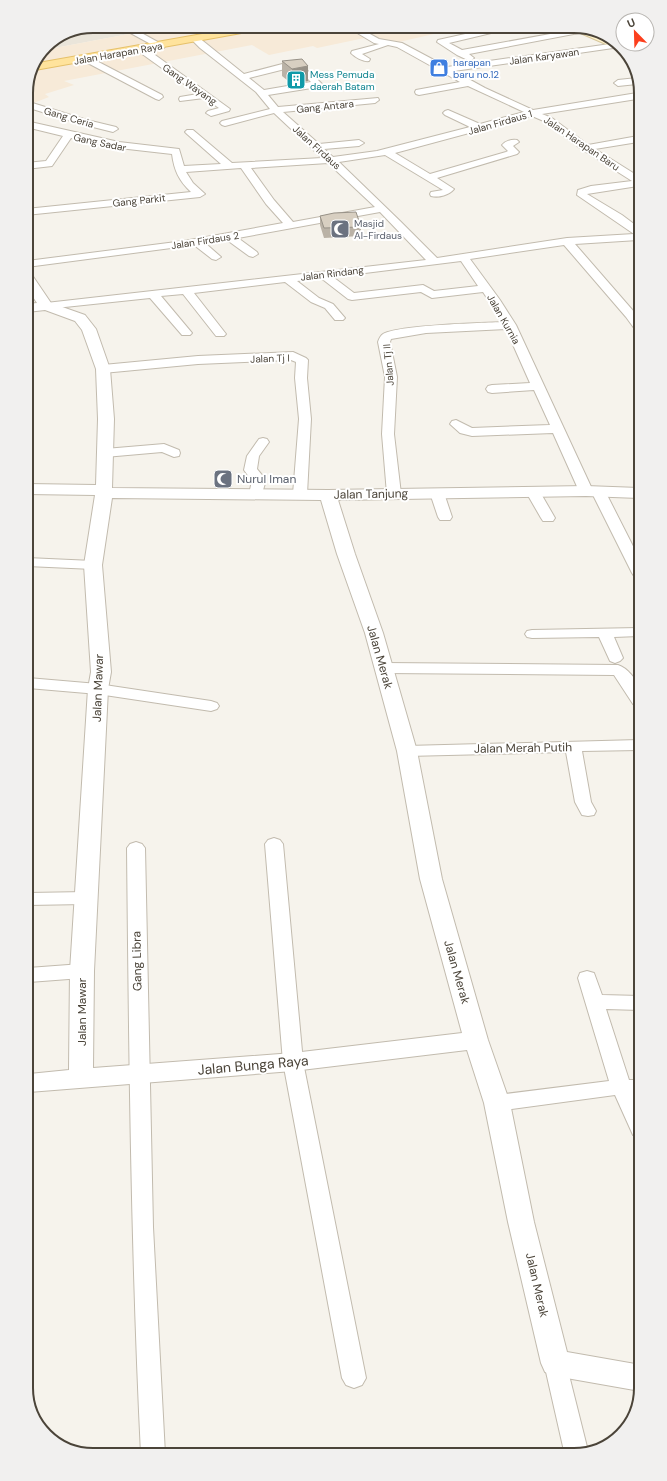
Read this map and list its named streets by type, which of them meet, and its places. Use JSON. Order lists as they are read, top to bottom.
{
  "streets": {
    "main road": ["Jalan Harapan Raya"],
    "street": [
      "Jalan Karyawan",
      "Gang Wayang",
      "Gang Antara",
      "Gang Ceria",
      "Jalan Firdaus 1",
      "Gang Sadar",
      "Jalan Harapan Baru",
      "Jalan Firdaus",
      "Gang Parkit",
      "Jalan Firdaus 2",
      "Jalan Rindang",
      "Jalan Kurnia",
      "Jalan Tj I",
      "Jalan Tj II",
      "Jalan Tanjung",
      "Jalan Merak",
      "Jalan Mawar",
      "Jalan Merah Putih",
      "Gang Libra",
      "Jalan Bunga Raya"
    ]
  },
  "crossings": [
    ["Jalan Harapan Raya", "Gang Wayang"],
    ["Jalan Harapan Raya", "Jalan Firdaus"],
    ["Jalan Karyawan", "Jalan Harapan Baru"],
    ["Gang Antara", "Jalan Firdaus"],
    ["Jalan Firdaus 1", "Jalan Harapan Baru"],
    ["Jalan Firdaus 1", "Jalan Firdaus"],
    ["Jalan Firdaus 1", "Gang Parkit"],
    ["Gang Sadar", "Gang Parkit"],
    ["Jalan Firdaus", "Jalan Firdaus 2"],
    ["Jalan Firdaus", "Jalan Rindang"],
    ["Jalan Rindang", "Jalan Kurnia"],
    ["Jalan Rindang", "Jalan Mawar"],
    ["Jalan Kurnia", "Jalan Tj II"],
    ["Jalan Kurnia", "Jalan Tanjung"],
    ["Jalan Tj I", "Jalan Tanjung"],
    ["Jalan Tj I", "Jalan Mawar"],
    ["Jalan Tj II", "Jalan Tanjung"],
    ["Jalan Tanjung", "Jalan Merak"],
    ["Jalan Tanjung", "Jalan Mawar"],
    ["Jalan Merak", "Jalan Merah Putih"],
    ["Jalan Merak", "Jalan Bunga Raya"],
    ["Jalan Mawar", "Jalan Bunga Raya"],
    ["Gang Libra", "Jalan Bunga Raya"]
  ],
  "places": {
    "shop": ["harapan baru no.12"],
    "building": ["Mess Pemuda daerah Batam"],
    "mosque": ["Masjid Al-Firdaus", "Nurul Iman"]
  },
  "north": "top left"
}
